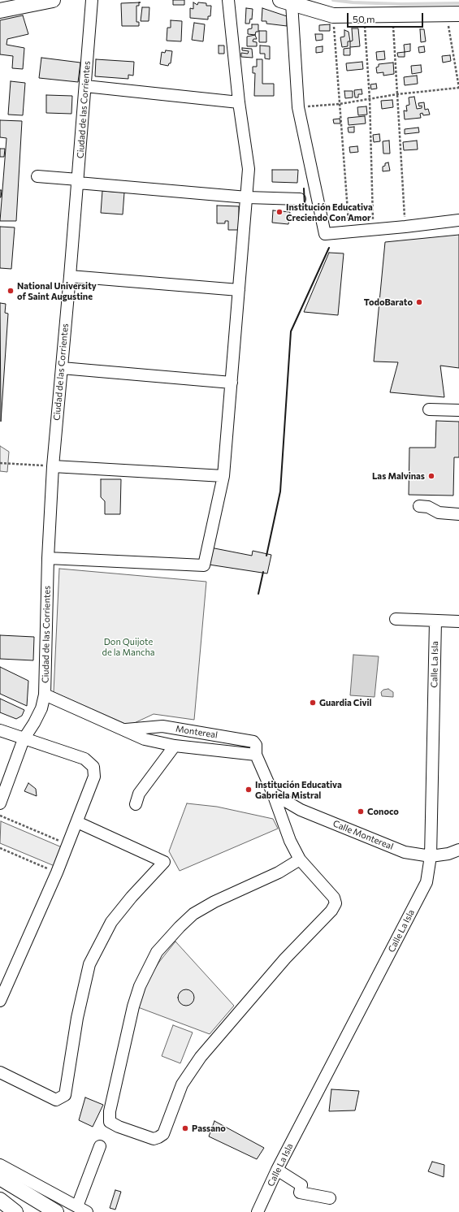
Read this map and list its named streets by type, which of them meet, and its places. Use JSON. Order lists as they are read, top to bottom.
{
  "streets": {
    "street": [
      "Ciudad de las Corrientes",
      "Calle La Isla",
      "Montereal",
      "Calle Montereal"
    ]
  },
  "crossings": [
    ["Ciudad de las Corrientes", "Montereal"],
    ["Calle La Isla", "Calle Montereal"],
    ["Montereal", "Calle Montereal"]
  ],
  "parks": ["Don Quijote de la Mancha"],
  "places": [
    "Institución Educativa Creciendo Con Amor",
    "National University of Saint Augustine",
    "TodoBarato",
    "Las Malvinas",
    "Guardia Civil",
    "Institución Educativa Gabriela Mistral",
    "Conoco",
    "Passano"
  ],
  "scale_bar": "50 m"
}
